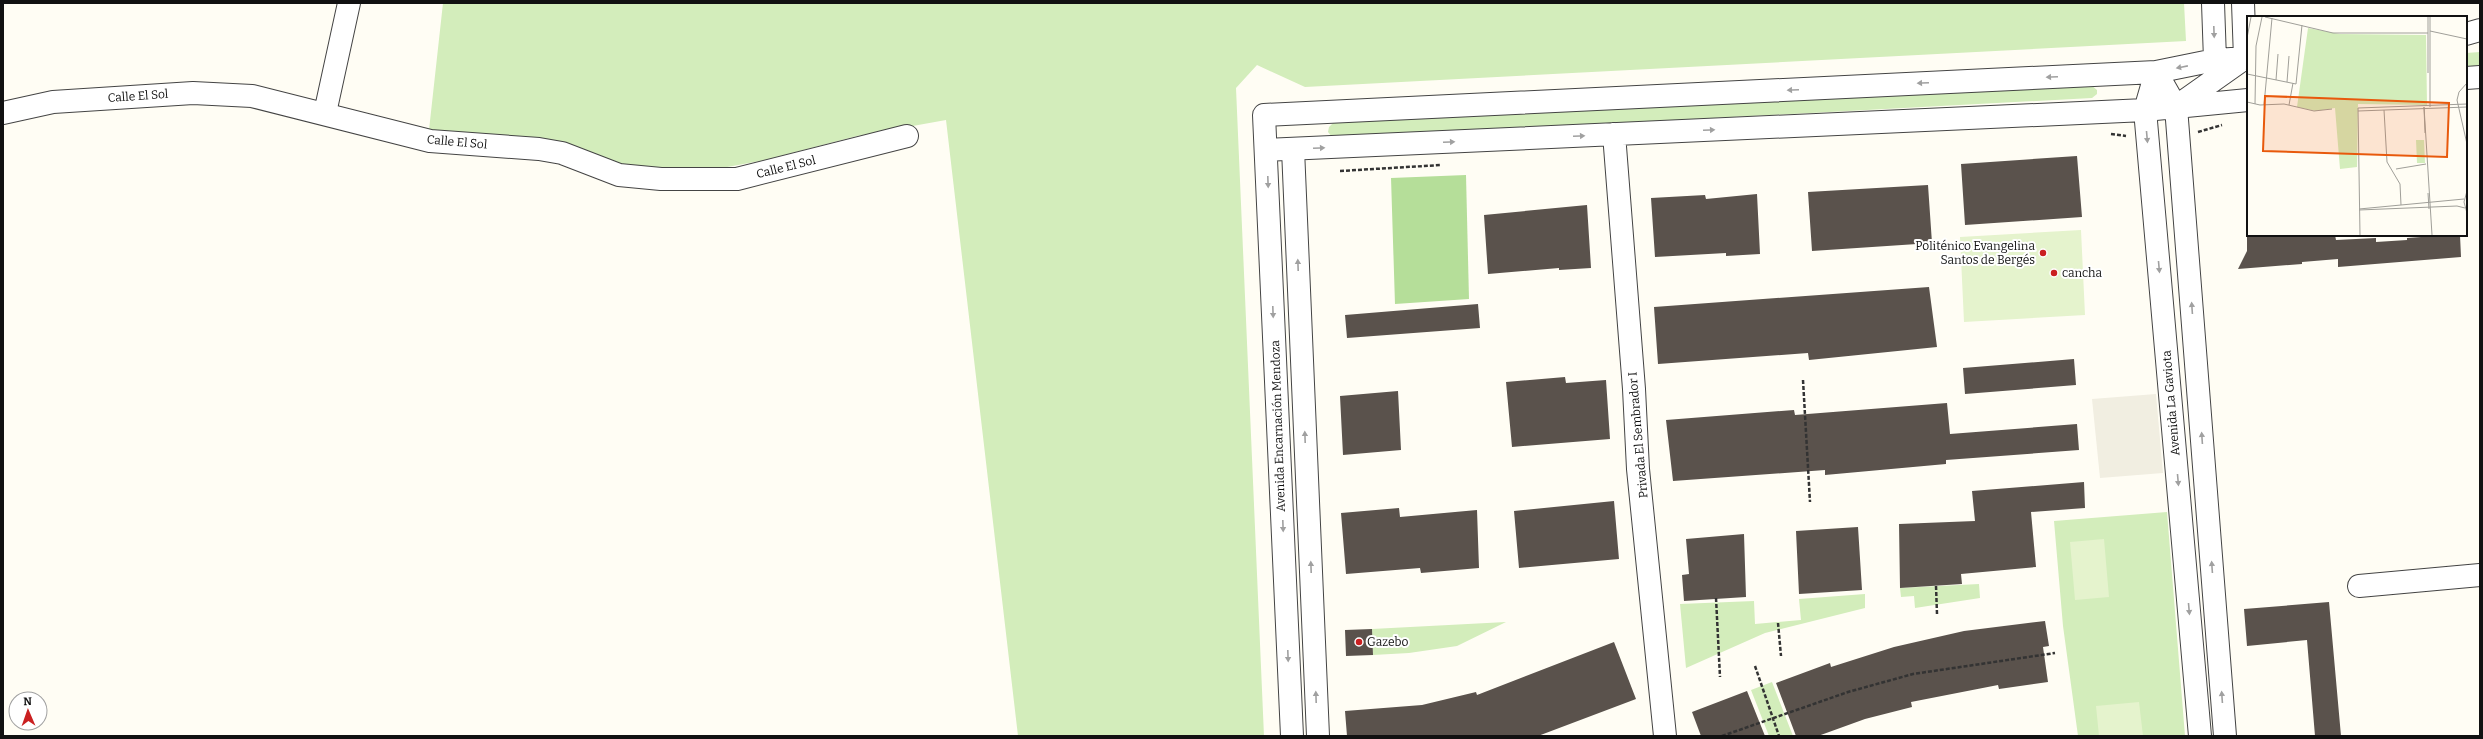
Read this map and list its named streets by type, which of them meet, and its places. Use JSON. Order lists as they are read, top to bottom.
{
  "streets": {
    "street": [
      "Calle El Sol",
      "Avenida La Gaviota",
      "Avenida Encarnación Mendoza",
      "Privada El Sembrador I"
    ]
  },
  "crossings": [
    ["Avenida La Gaviota", "Avenida Encarnación Mendoza"]
  ],
  "places": ["Politénico Evangelina Santos de Bergés", "cancha", "Gazebo"],
  "north": "top"
}
